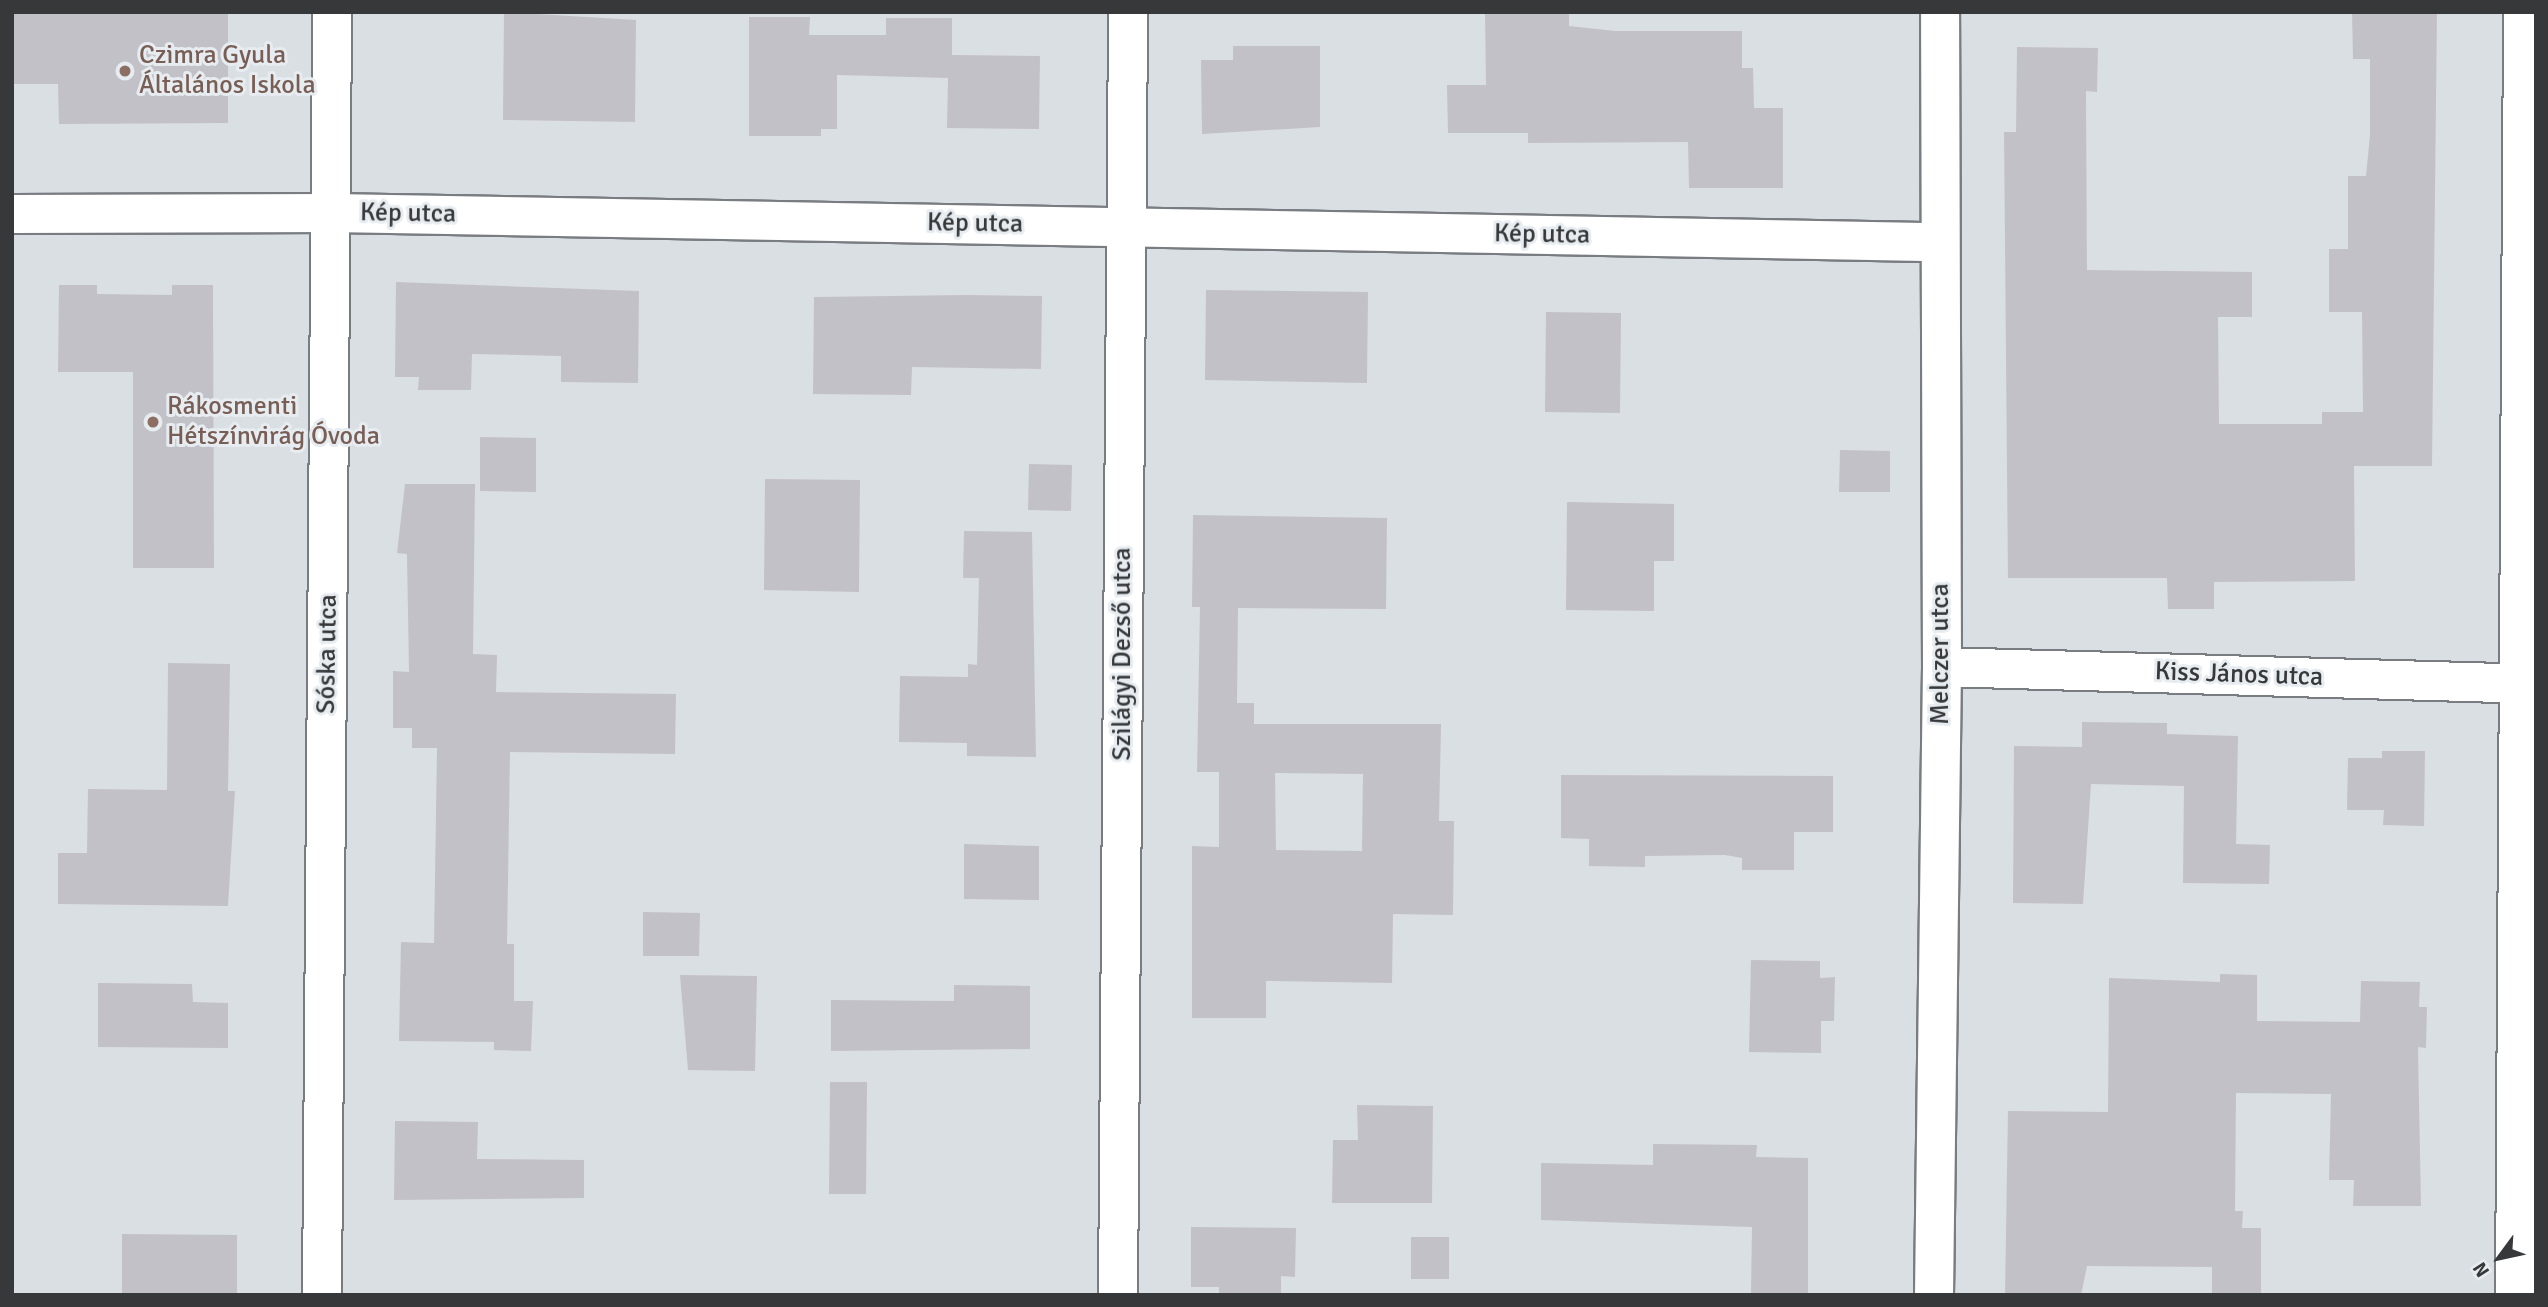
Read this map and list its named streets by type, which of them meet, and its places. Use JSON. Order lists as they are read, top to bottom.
{
  "streets": {
    "street": [
      "Kép utca",
      "Sóska utca",
      "Szilágyi Dezső utca",
      "Melczer utca",
      "Kiss János utca"
    ]
  },
  "crossings": [
    ["Kép utca", "Sóska utca"],
    ["Kép utca", "Szilágyi Dezső utca"],
    ["Kép utca", "Melczer utca"],
    ["Melczer utca", "Kiss János utca"]
  ],
  "places": ["Czimra Gyula Általános Iskola", "Rákosmenti Hétszínvirág Óvoda"],
  "north": "bottom left"
}
